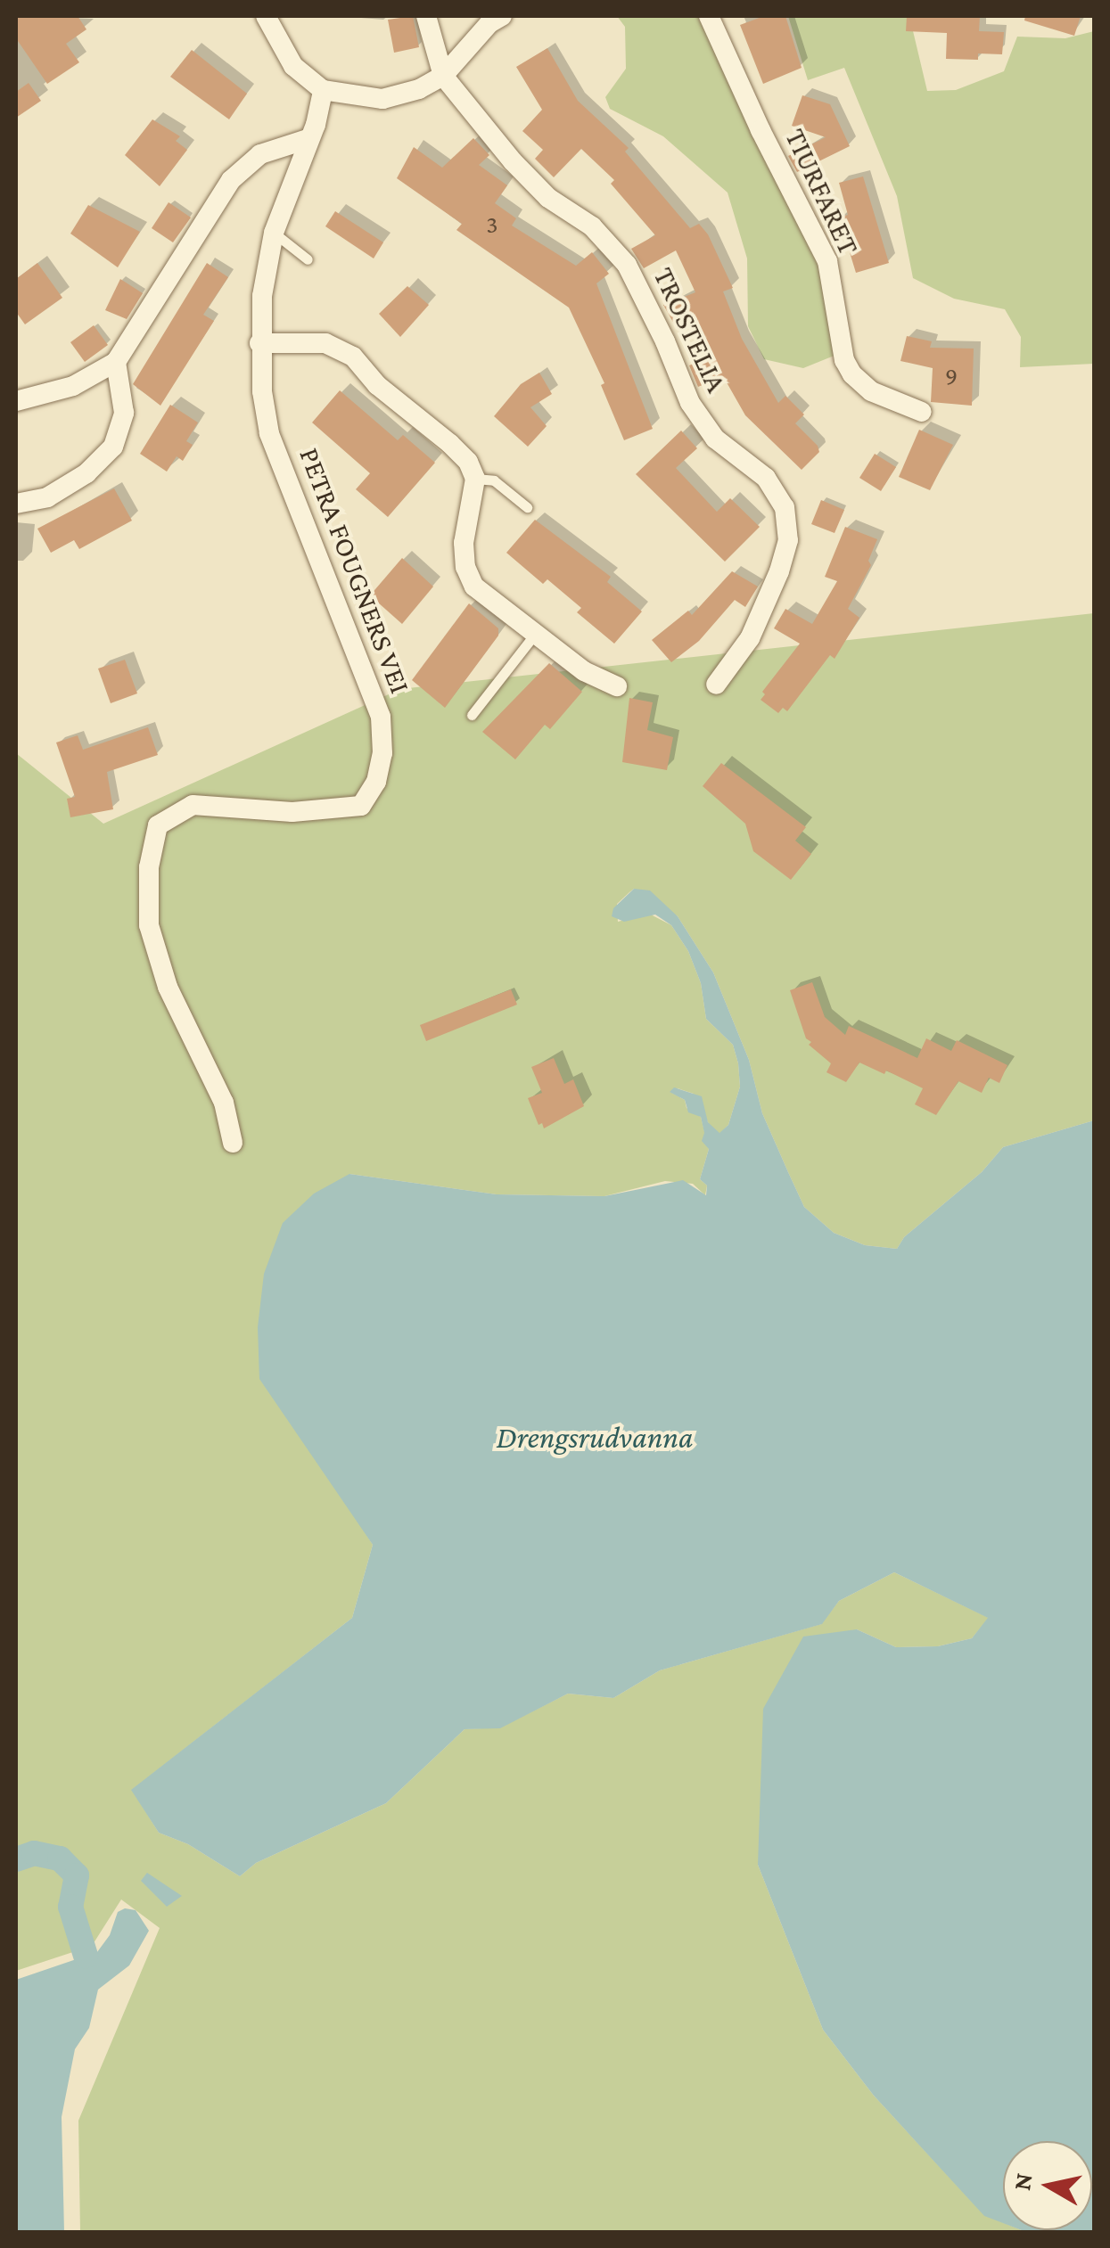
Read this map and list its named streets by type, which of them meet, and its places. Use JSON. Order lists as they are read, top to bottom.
{
  "streets": {
    "street": ["TIURFARET", "TROSTELIA", "PETRA FOUGNERS VEI"]
  },
  "water": ["Drengsrudvanna"],
  "house_numbers": ["3", "9"],
  "north": "left"
}
